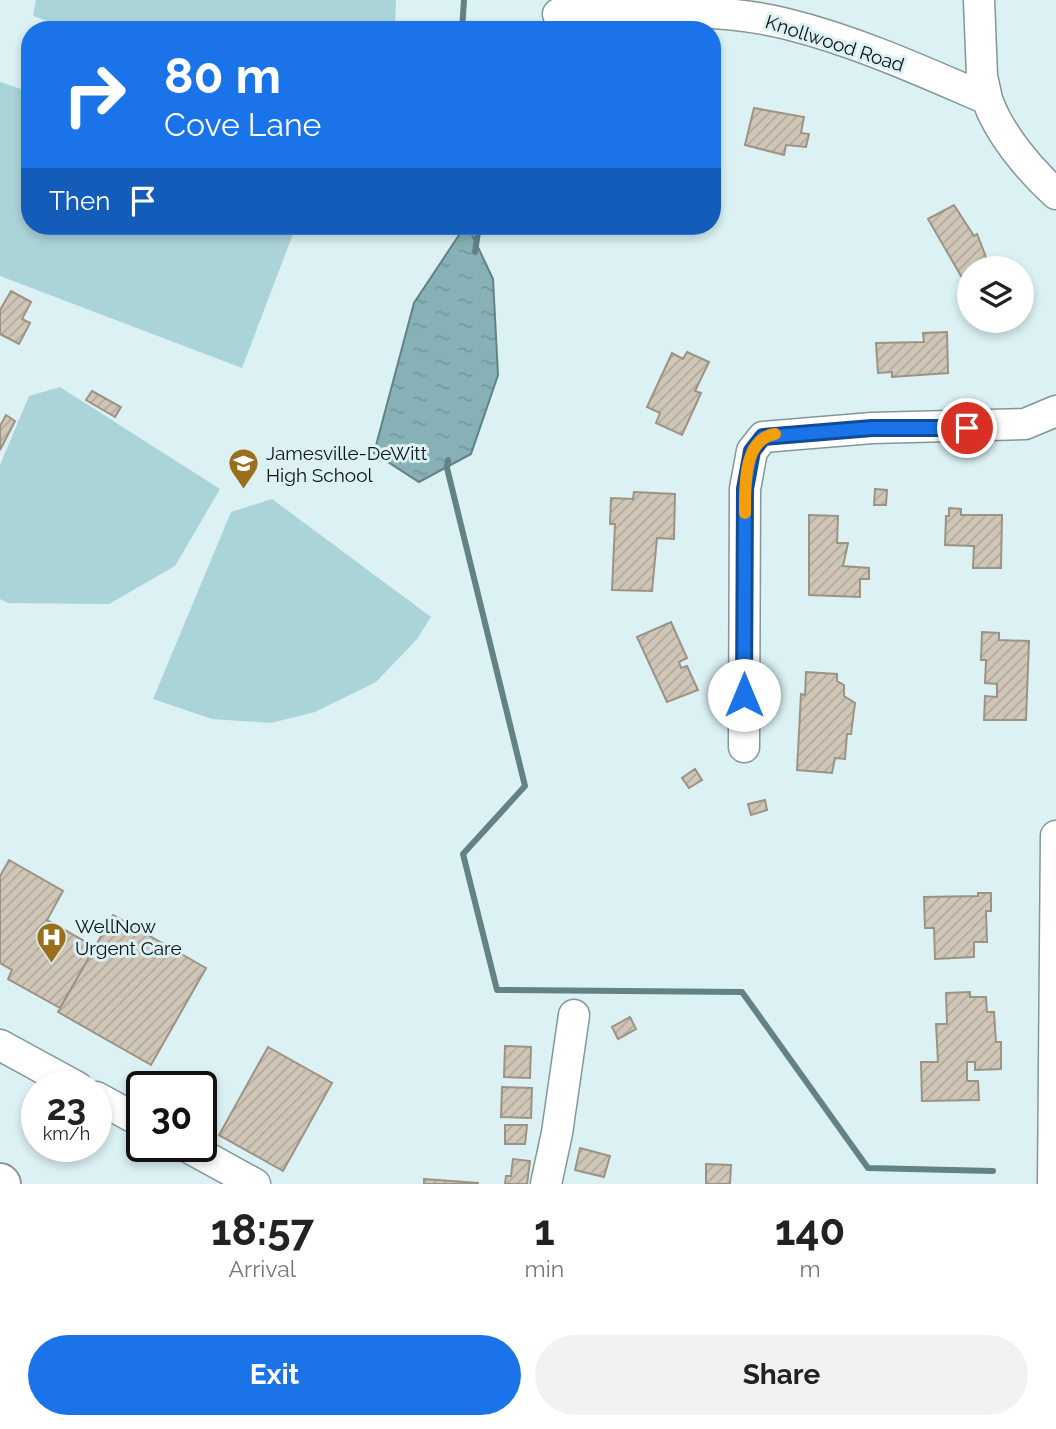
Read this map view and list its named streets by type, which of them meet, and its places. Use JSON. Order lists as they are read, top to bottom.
{
  "streets": {
    "street": ["Knollwood Road"]
  },
  "places": {
    "school or university": ["Jamesville-DeWitt High School"],
    "hospital": ["WellNow Urgent Care"]
  },
  "page": {
    "turn": ["80 m", "Cove Lane"],
    "then": "Then",
    "speed": "23 km/h",
    "limit": "30",
    "eta": [
      "18:57",
      "Arrival",
      "1",
      "min",
      "140",
      "m"
    ],
    "buttons": ["Exit", "Share"]
  }
}
